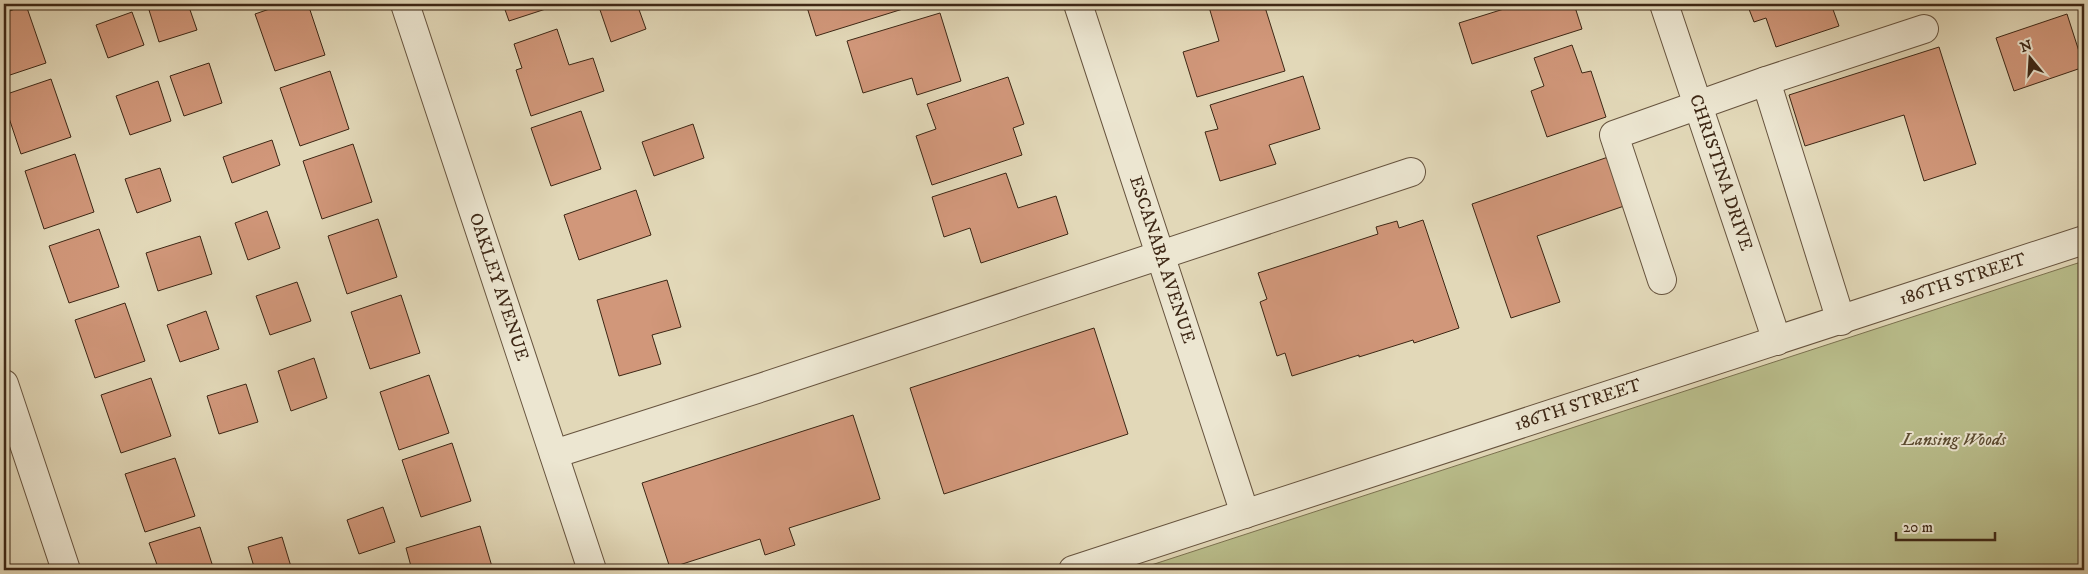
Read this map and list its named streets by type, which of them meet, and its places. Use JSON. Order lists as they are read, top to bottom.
{
  "streets": {
    "street": [
      "CHRISTINA DRIVE",
      "ESCANABA AVENUE",
      "186TH STREET",
      "OAKLEY AVENUE"
    ]
  },
  "crossings": [
    ["CHRISTINA DRIVE", "186TH STREET"],
    ["ESCANABA AVENUE", "186TH STREET"]
  ],
  "parks": ["Lansing Woods"],
  "scale_bar": "20 m",
  "north": "top"
}
